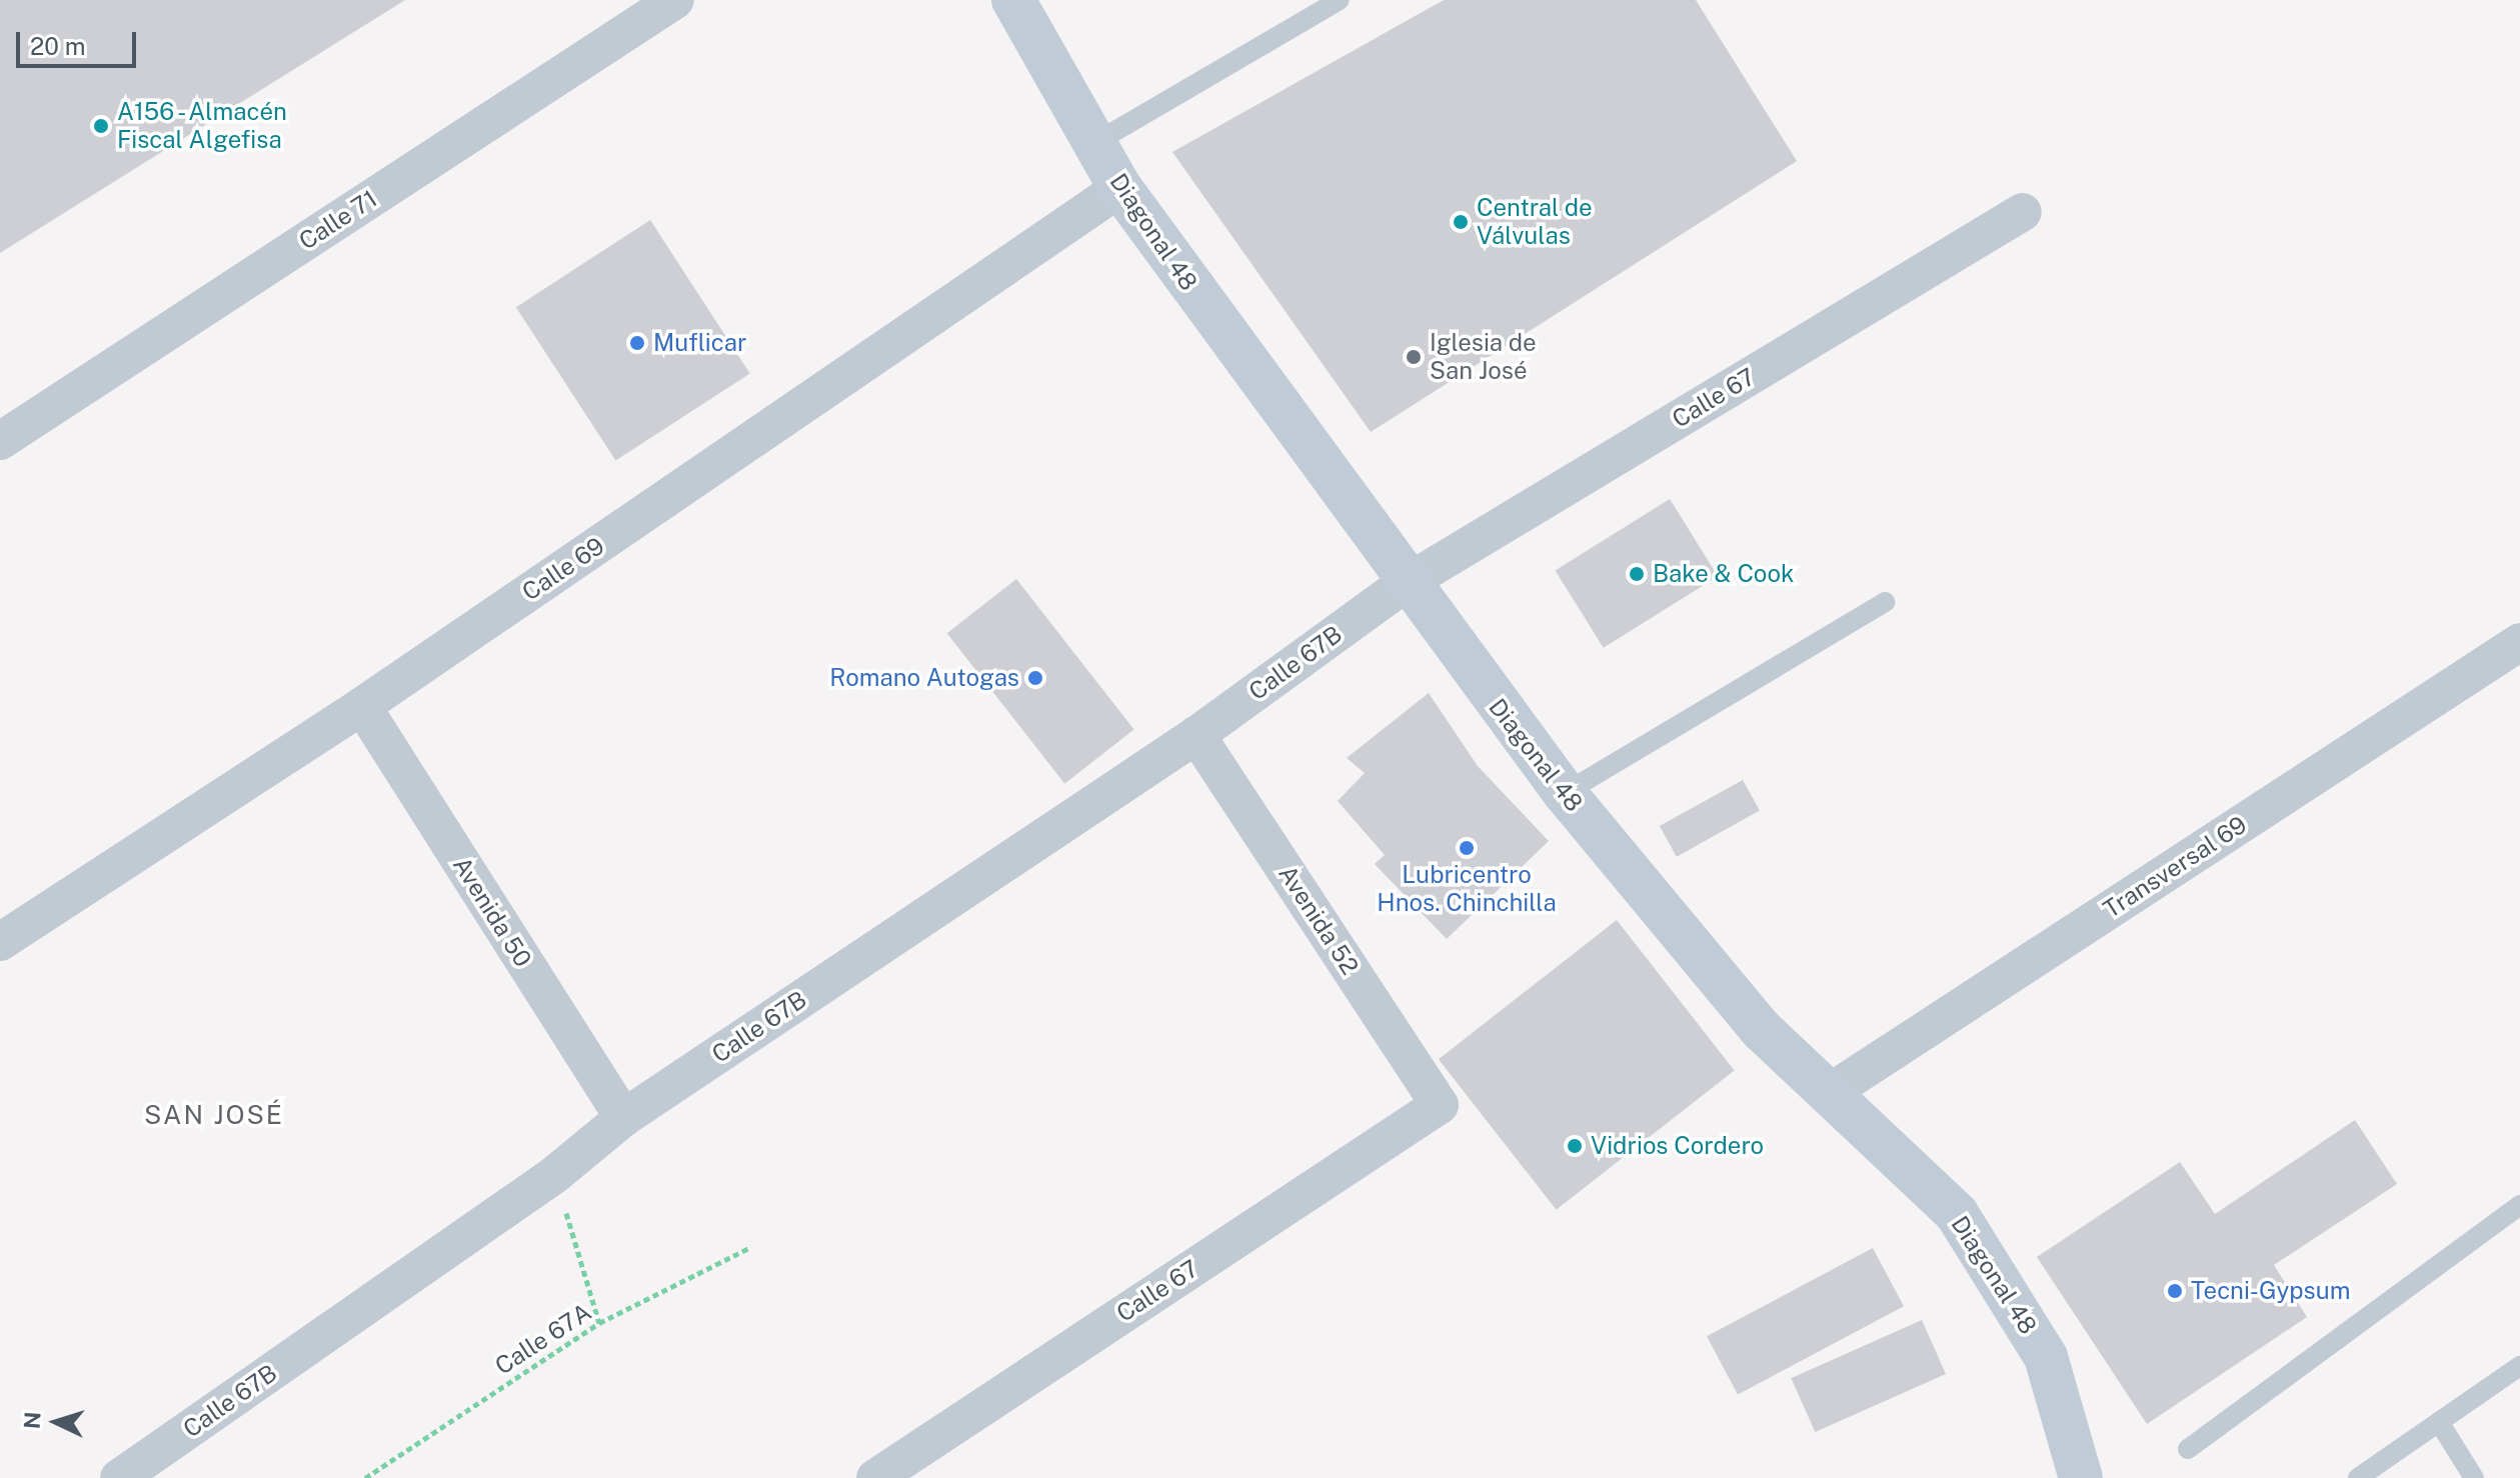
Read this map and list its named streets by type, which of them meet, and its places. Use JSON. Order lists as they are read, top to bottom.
{
  "streets": {
    "street": [
      "Calle 71",
      "Diagonal 48",
      "Calle 67",
      "Calle 69",
      "Calle 67B",
      "Transversal 69",
      "Avenida 50",
      "Avenida 52"
    ],
    "path": ["Calle 67A"]
  },
  "crossings": [
    ["Diagonal 48", "Calle 67"],
    ["Diagonal 48", "Calle 69"],
    ["Diagonal 48", "Calle 67B"],
    ["Diagonal 48", "Transversal 69"],
    ["Calle 67", "Calle 67B"],
    ["Calle 67", "Avenida 52"],
    ["Calle 69", "Avenida 50"],
    ["Calle 67B", "Avenida 50"],
    ["Calle 67B", "Avenida 52"]
  ],
  "districts": ["SAN JOSÉ"],
  "places": [
    "A156 - Almacén Fiscal Algefisa",
    "Central de Válvulas",
    "Muflicar",
    "Iglesia de San José",
    "Bake & Cook",
    "Romano Autogas",
    "Lubricentro Hnos. Chinchilla",
    "Vidrios Cordero",
    "Tecni-Gypsum"
  ],
  "scale_bar": "20 m",
  "north": "left"
}
